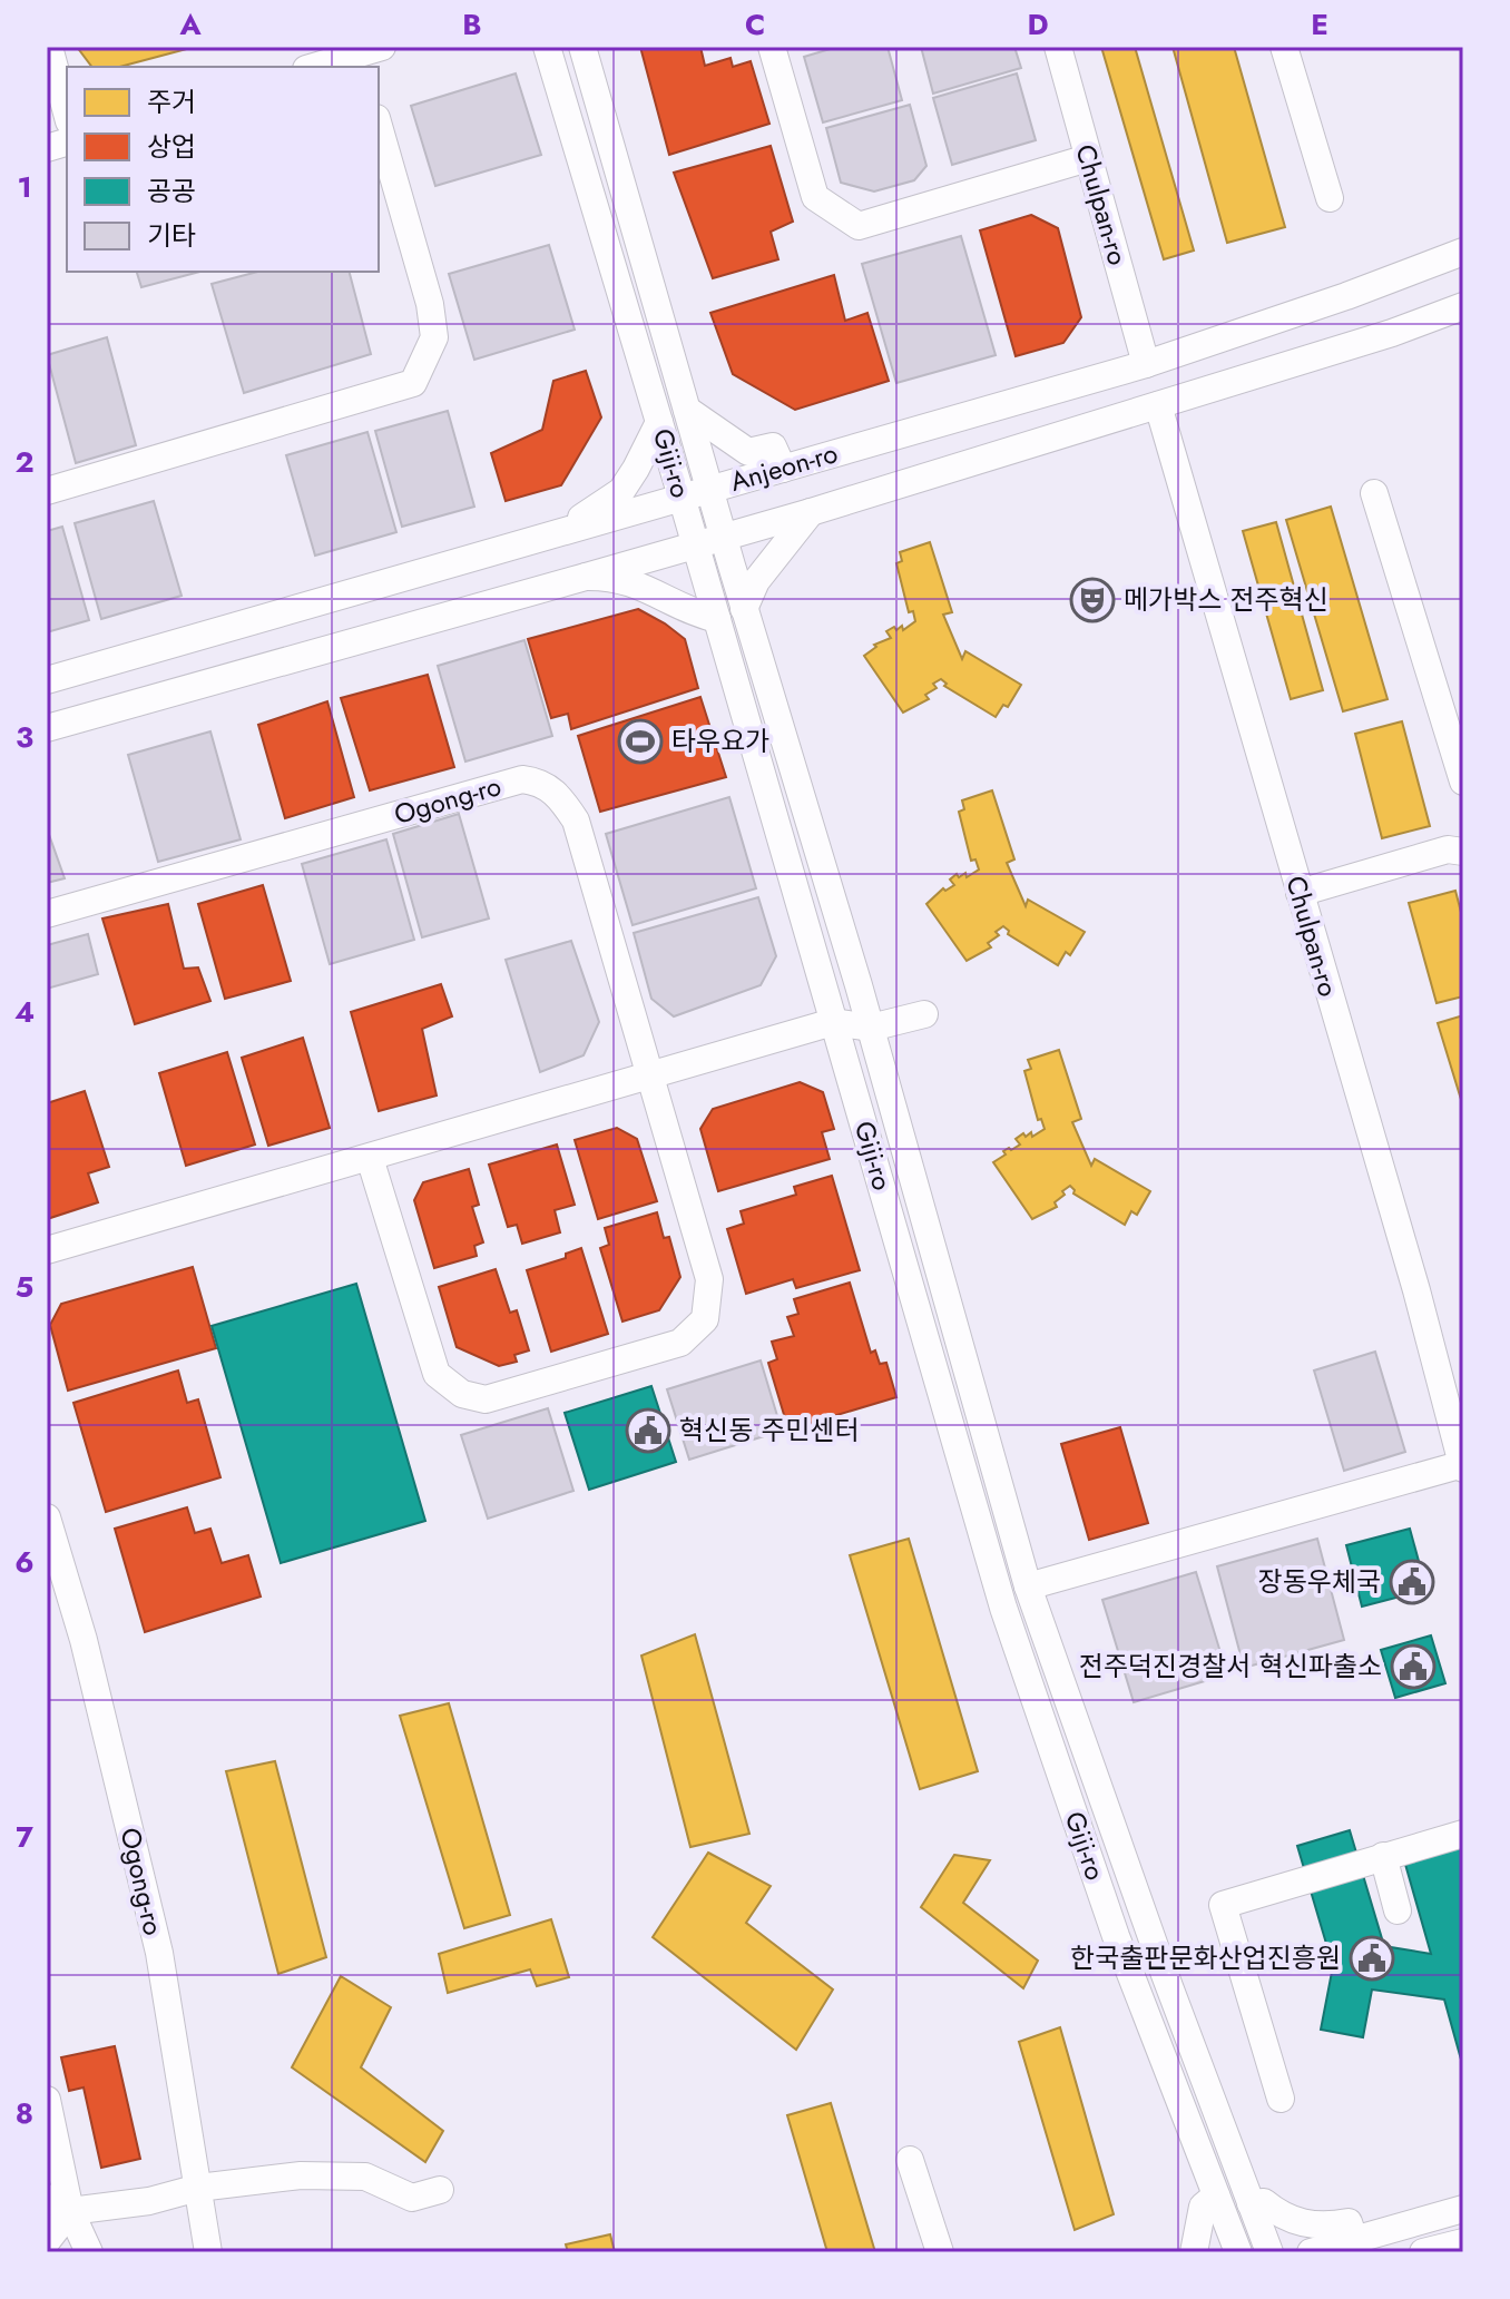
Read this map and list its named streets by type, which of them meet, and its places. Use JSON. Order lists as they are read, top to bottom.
{
  "streets": {
    "street": [
      "Chulpan-ro",
      "Giji-ro",
      "Anjeon-ro",
      "Ogong-ro"
    ]
  },
  "crossings": [
    ["Chulpan-ro", "Anjeon-ro"],
    ["Giji-ro", "Anjeon-ro"]
  ],
  "places": {
    "theatre": ["메가박스 전주혁신"],
    "sports": ["타우요가"],
    "public building": [
      "혁신동 주민센터",
      "장동우체국",
      "전주덕진경찰서 혁신파출소",
      "한국출판문화산업진흥원"
    ]
  },
  "legend": [
    "주거",
    "상업",
    "공공",
    "기타"
  ],
  "grid": {
    "columns": [
      "A",
      "B",
      "C",
      "D",
      "E"
    ],
    "rows": [
      "1",
      "2",
      "3",
      "4",
      "5",
      "6",
      "7",
      "8"
    ]
  }
}
